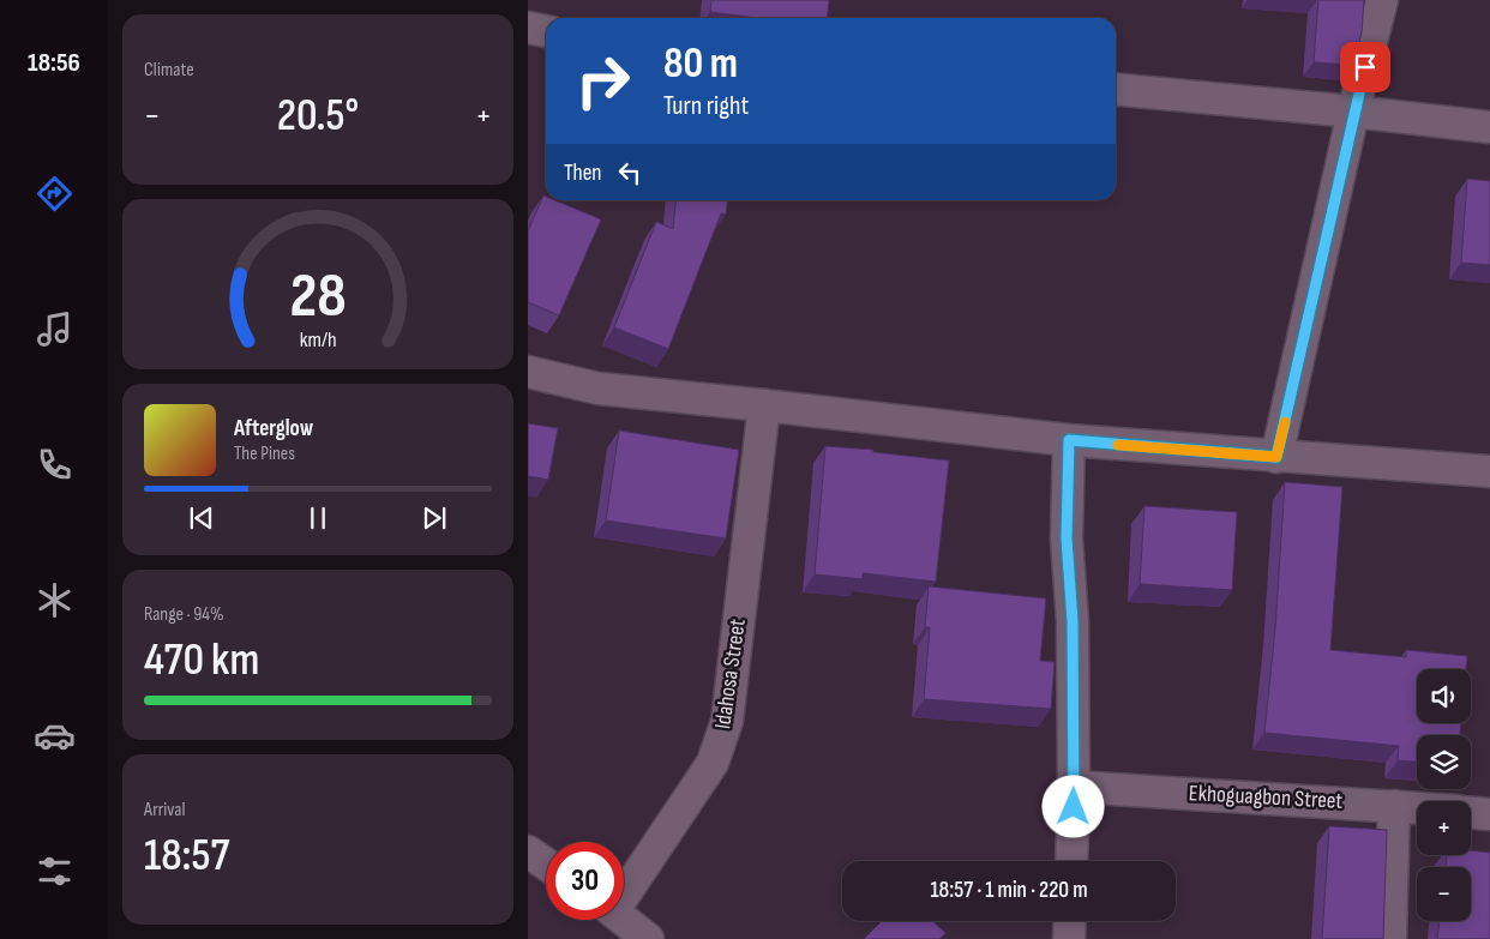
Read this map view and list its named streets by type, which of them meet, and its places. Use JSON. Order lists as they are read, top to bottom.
{
  "streets": {
    "street": ["Idahosa Street", "Ekhoguagbon Street"]
  },
  "page": {
    "tabs": "18:56",
    "tile": [
      "Climate",
      ["Range · 94%", "470 km"],
      ["Arrival", "18:57"]
    ],
    "turn": ["80 m", "Turn right"],
    "heat": ["−", "20.5°", "+"],
    "then": "Then",
    "song": ["Afterglow", "The Pines"],
    "map_buttons": ["+", "−"],
    "limit": "30",
    "trip": "18:57 · 1 min · 220 m",
    "gauge": ["28", "km/h"]
  }
}
